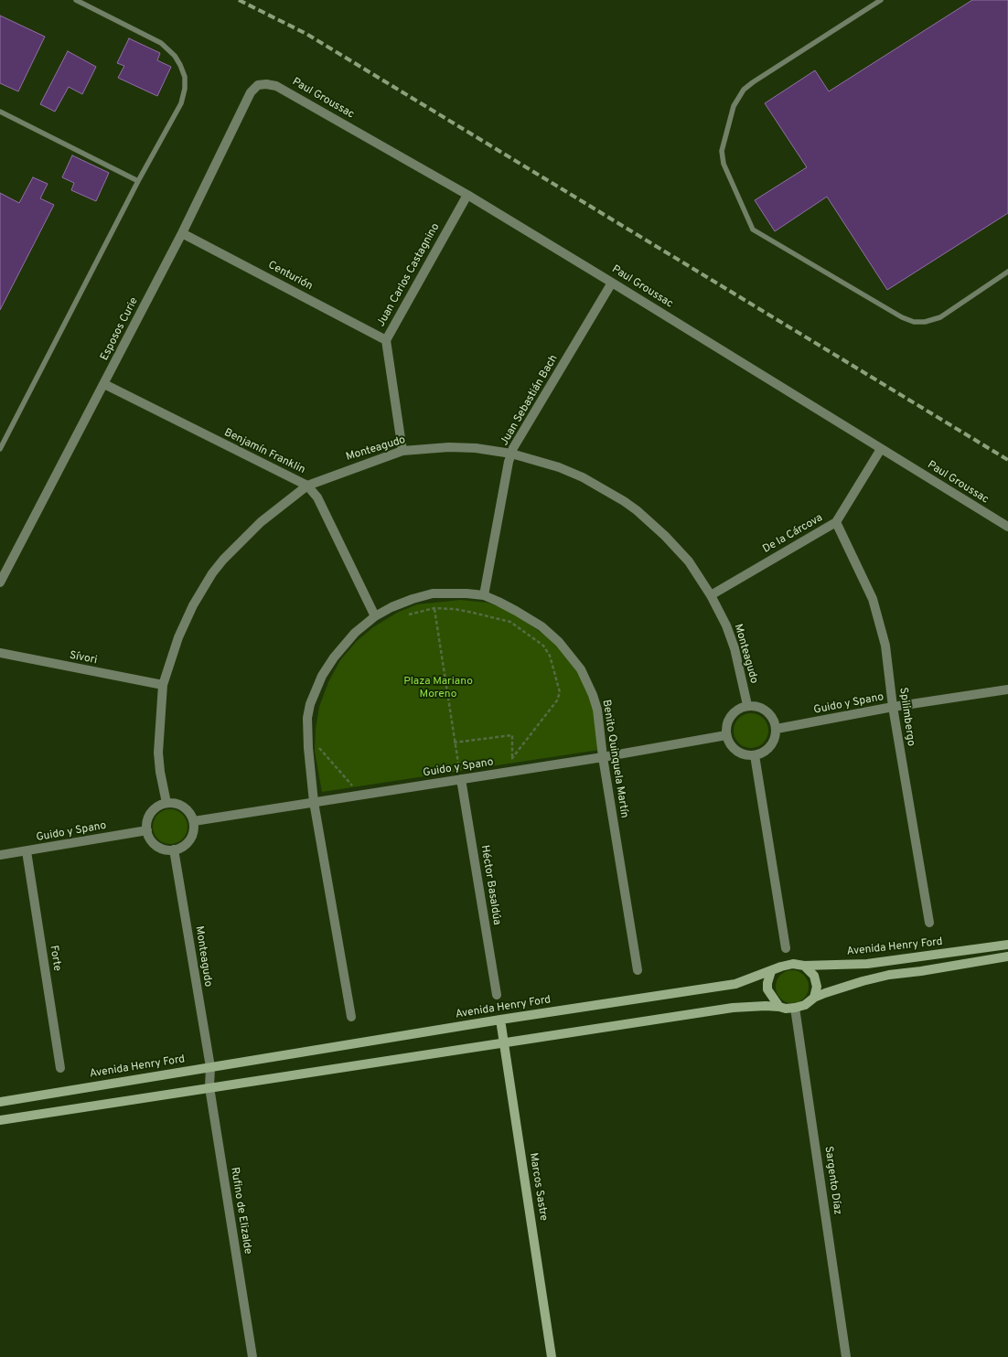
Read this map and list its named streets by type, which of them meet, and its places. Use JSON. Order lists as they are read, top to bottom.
{
  "streets": {
    "main road": ["Avenida Henry Ford", "Marcos Sastre"],
    "street": [
      "Paul Groussac",
      "Juan Carlos Castagnino",
      "Centurión",
      "Esposos Curie",
      "Juan Sebastián Bach",
      "Monteagudo",
      "Benjamín Franklin",
      "De la Cárcova",
      "Sívori",
      "Guido y Spano",
      "Spilimbergo",
      "Benito Quinquela Martín",
      "Héctor Basaldúa",
      "Forte",
      "Sargento Díaz",
      "Rufino de Elizalde"
    ]
  },
  "crossings": [
    ["Paul Groussac", "Juan Carlos Castagnino"],
    ["Paul Groussac", "Esposos Curie"],
    ["Paul Groussac", "Juan Sebastián Bach"],
    ["Paul Groussac", "De la Cárcova"],
    ["Juan Carlos Castagnino", "Centurión"],
    ["Juan Carlos Castagnino", "Monteagudo"],
    ["Centurión", "Esposos Curie"],
    ["Esposos Curie", "Benjamín Franklin"],
    ["Juan Sebastián Bach", "Monteagudo"],
    ["Juan Sebastián Bach", "Benito Quinquela Martín"],
    ["Monteagudo", "Benjamín Franklin"],
    ["Monteagudo", "De la Cárcova"],
    ["Monteagudo", "Sívori"],
    ["Monteagudo", "Guido y Spano"],
    ["Monteagudo", "Avenida Henry Ford"],
    ["Monteagudo", "Rufino de Elizalde"],
    ["Benjamín Franklin", "Benito Quinquela Martín"],
    ["De la Cárcova", "Spilimbergo"],
    ["Guido y Spano", "Spilimbergo"],
    ["Guido y Spano", "Benito Quinquela Martín"],
    ["Guido y Spano", "Héctor Basaldúa"],
    ["Guido y Spano", "Forte"],
    ["Avenida Henry Ford", "Sargento Díaz"],
    ["Avenida Henry Ford", "Marcos Sastre"],
    ["Avenida Henry Ford", "Rufino de Elizalde"]
  ],
  "parks": ["Plaza Mariano Moreno"]
}
